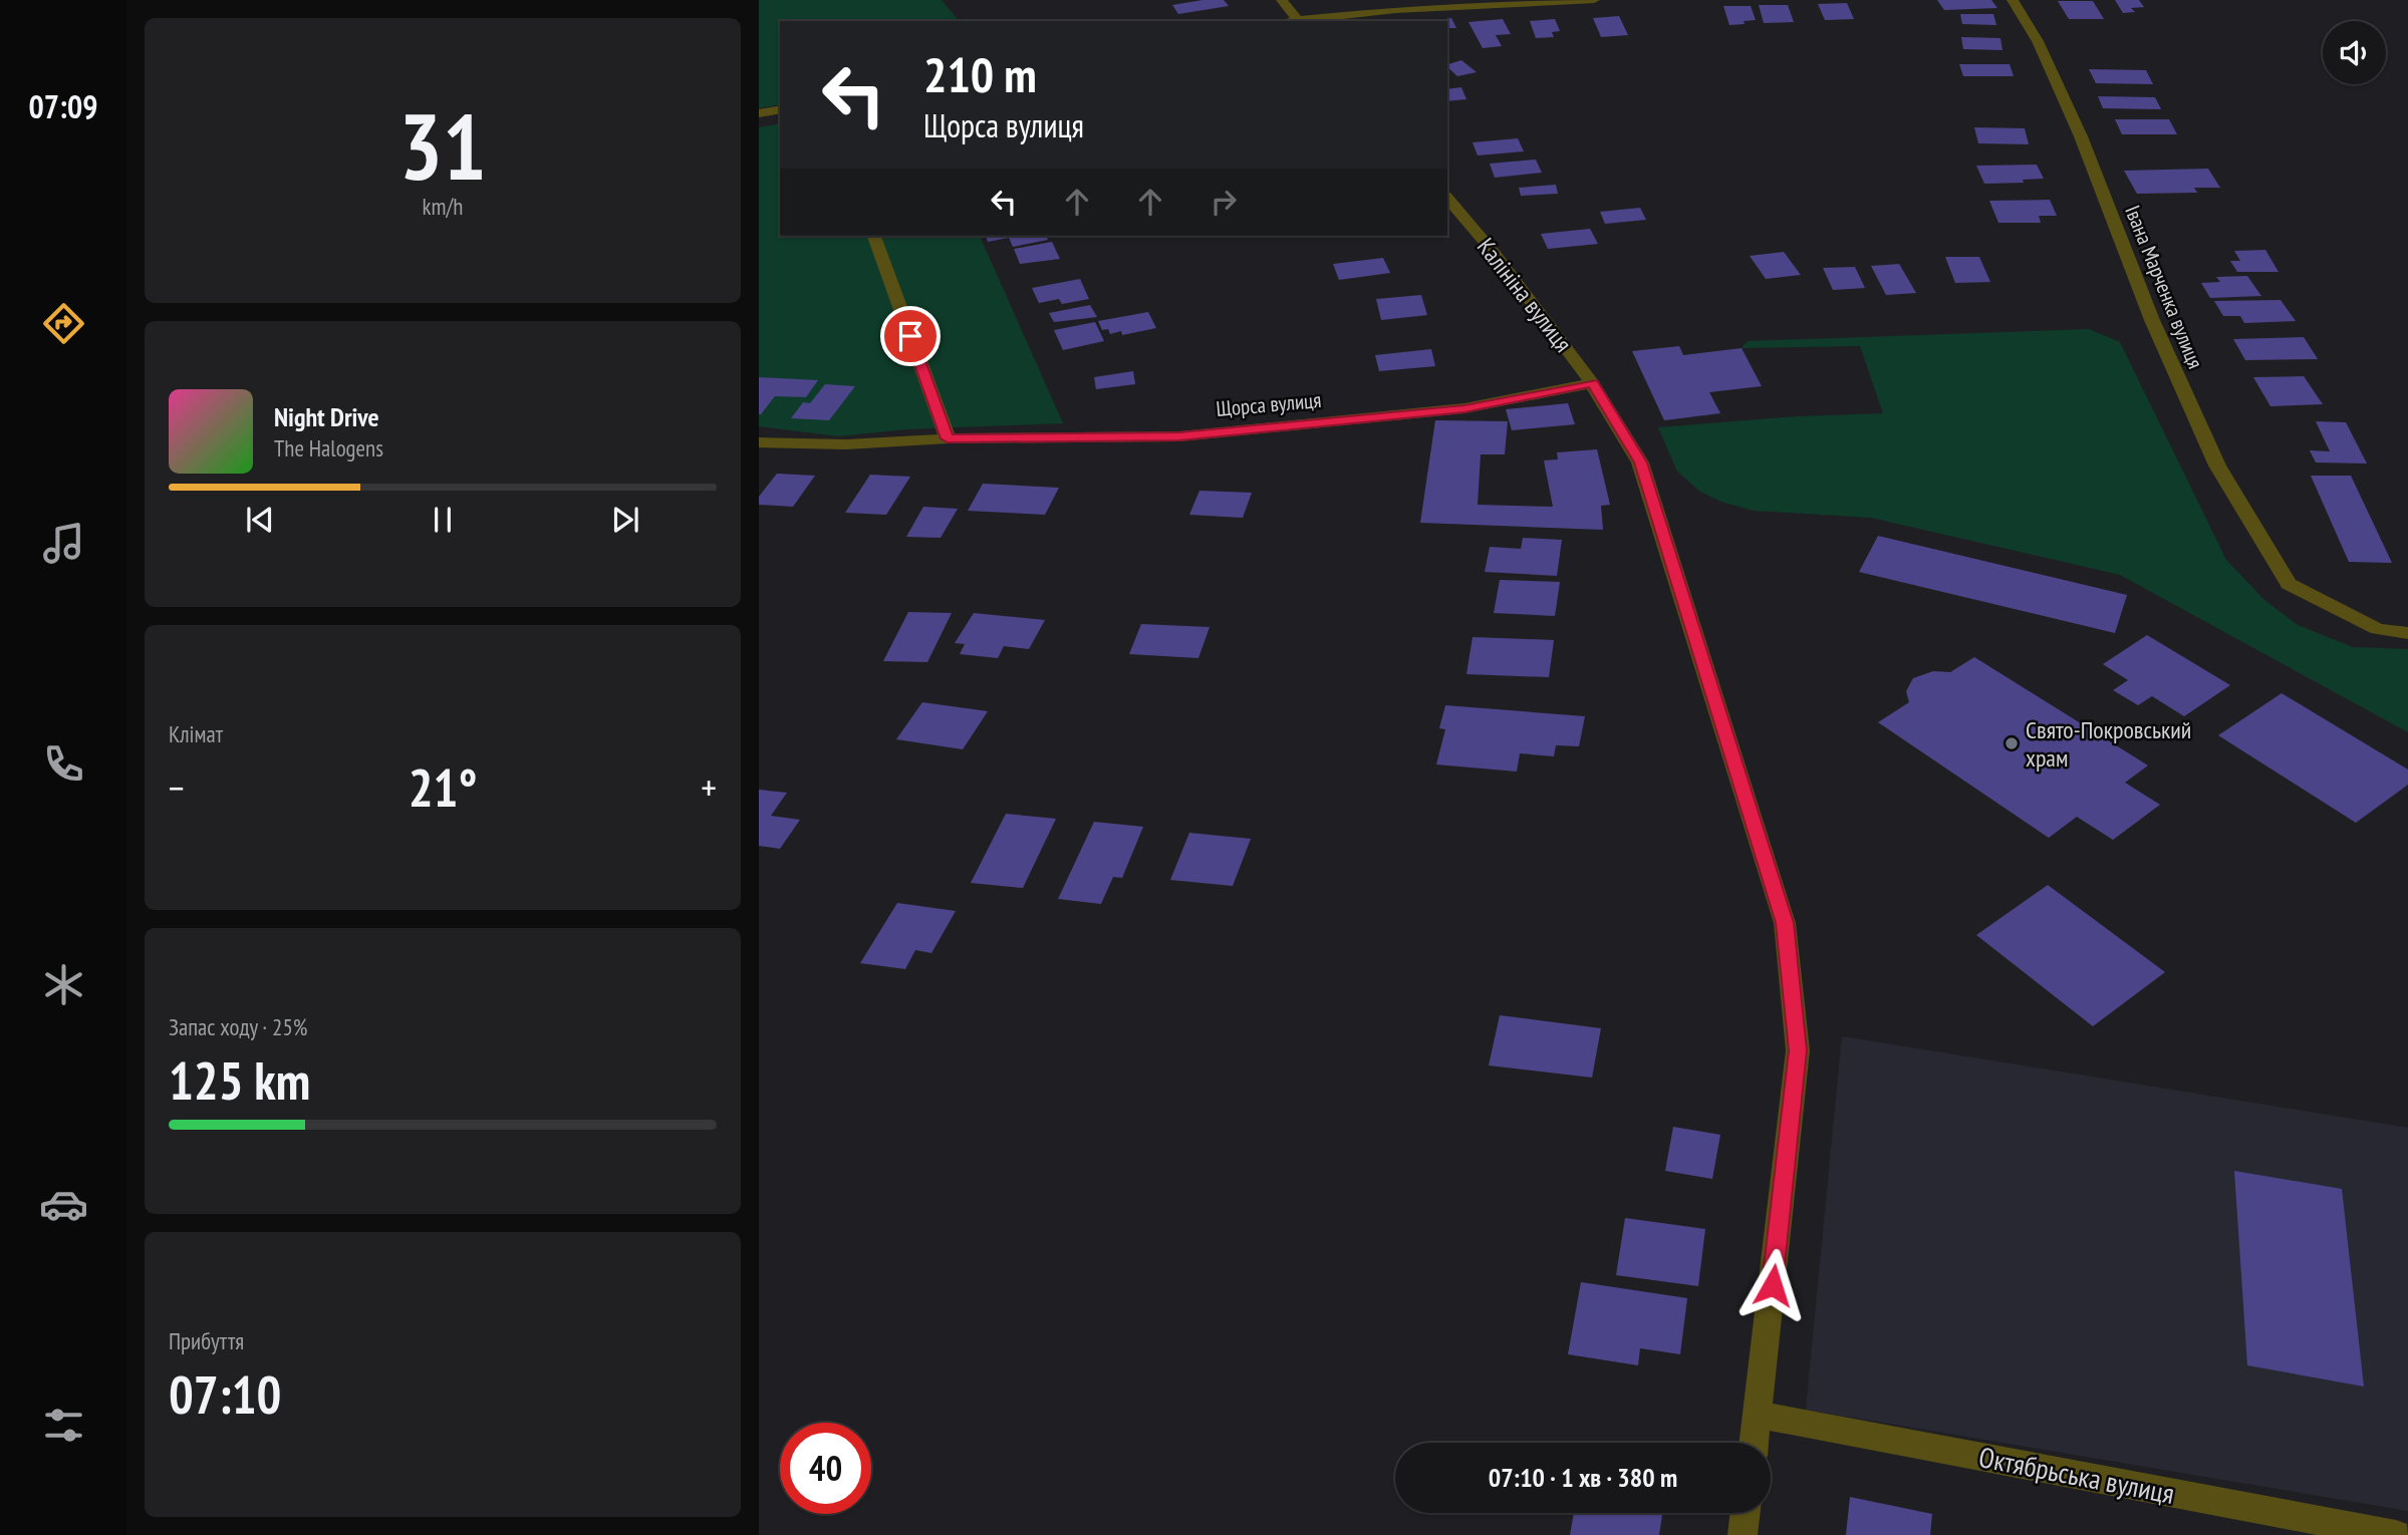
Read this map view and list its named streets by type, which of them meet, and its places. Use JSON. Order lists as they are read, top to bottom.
{
  "streets": {
    "street": [
      "Івана Марченка вулиця",
      "Калініна вулиця",
      "Щорса вулиця",
      "Октябрьська вулиця"
    ]
  },
  "crossings": [
    ["Калініна вулиця", "Щорса вулиця"],
    ["Калініна вулиця", "Октябрьська вулиця"]
  ],
  "places": ["Свято-Покровський храм"],
  "page": {
    "tabs": "07:09",
    "tile": [
      ["31", "km/h"],
      "Клімат",
      ["Запас ходу · 25%", "125 km"],
      ["Прибуття", "07:10"]
    ],
    "turn": ["210 m", "Щорса вулиця"],
    "song": ["Night Drive", "The Halogens"],
    "heat": ["−", "21°", "+"],
    "limit": "40",
    "trip": "07:10 · 1 хв · 380 m"
  }
}
